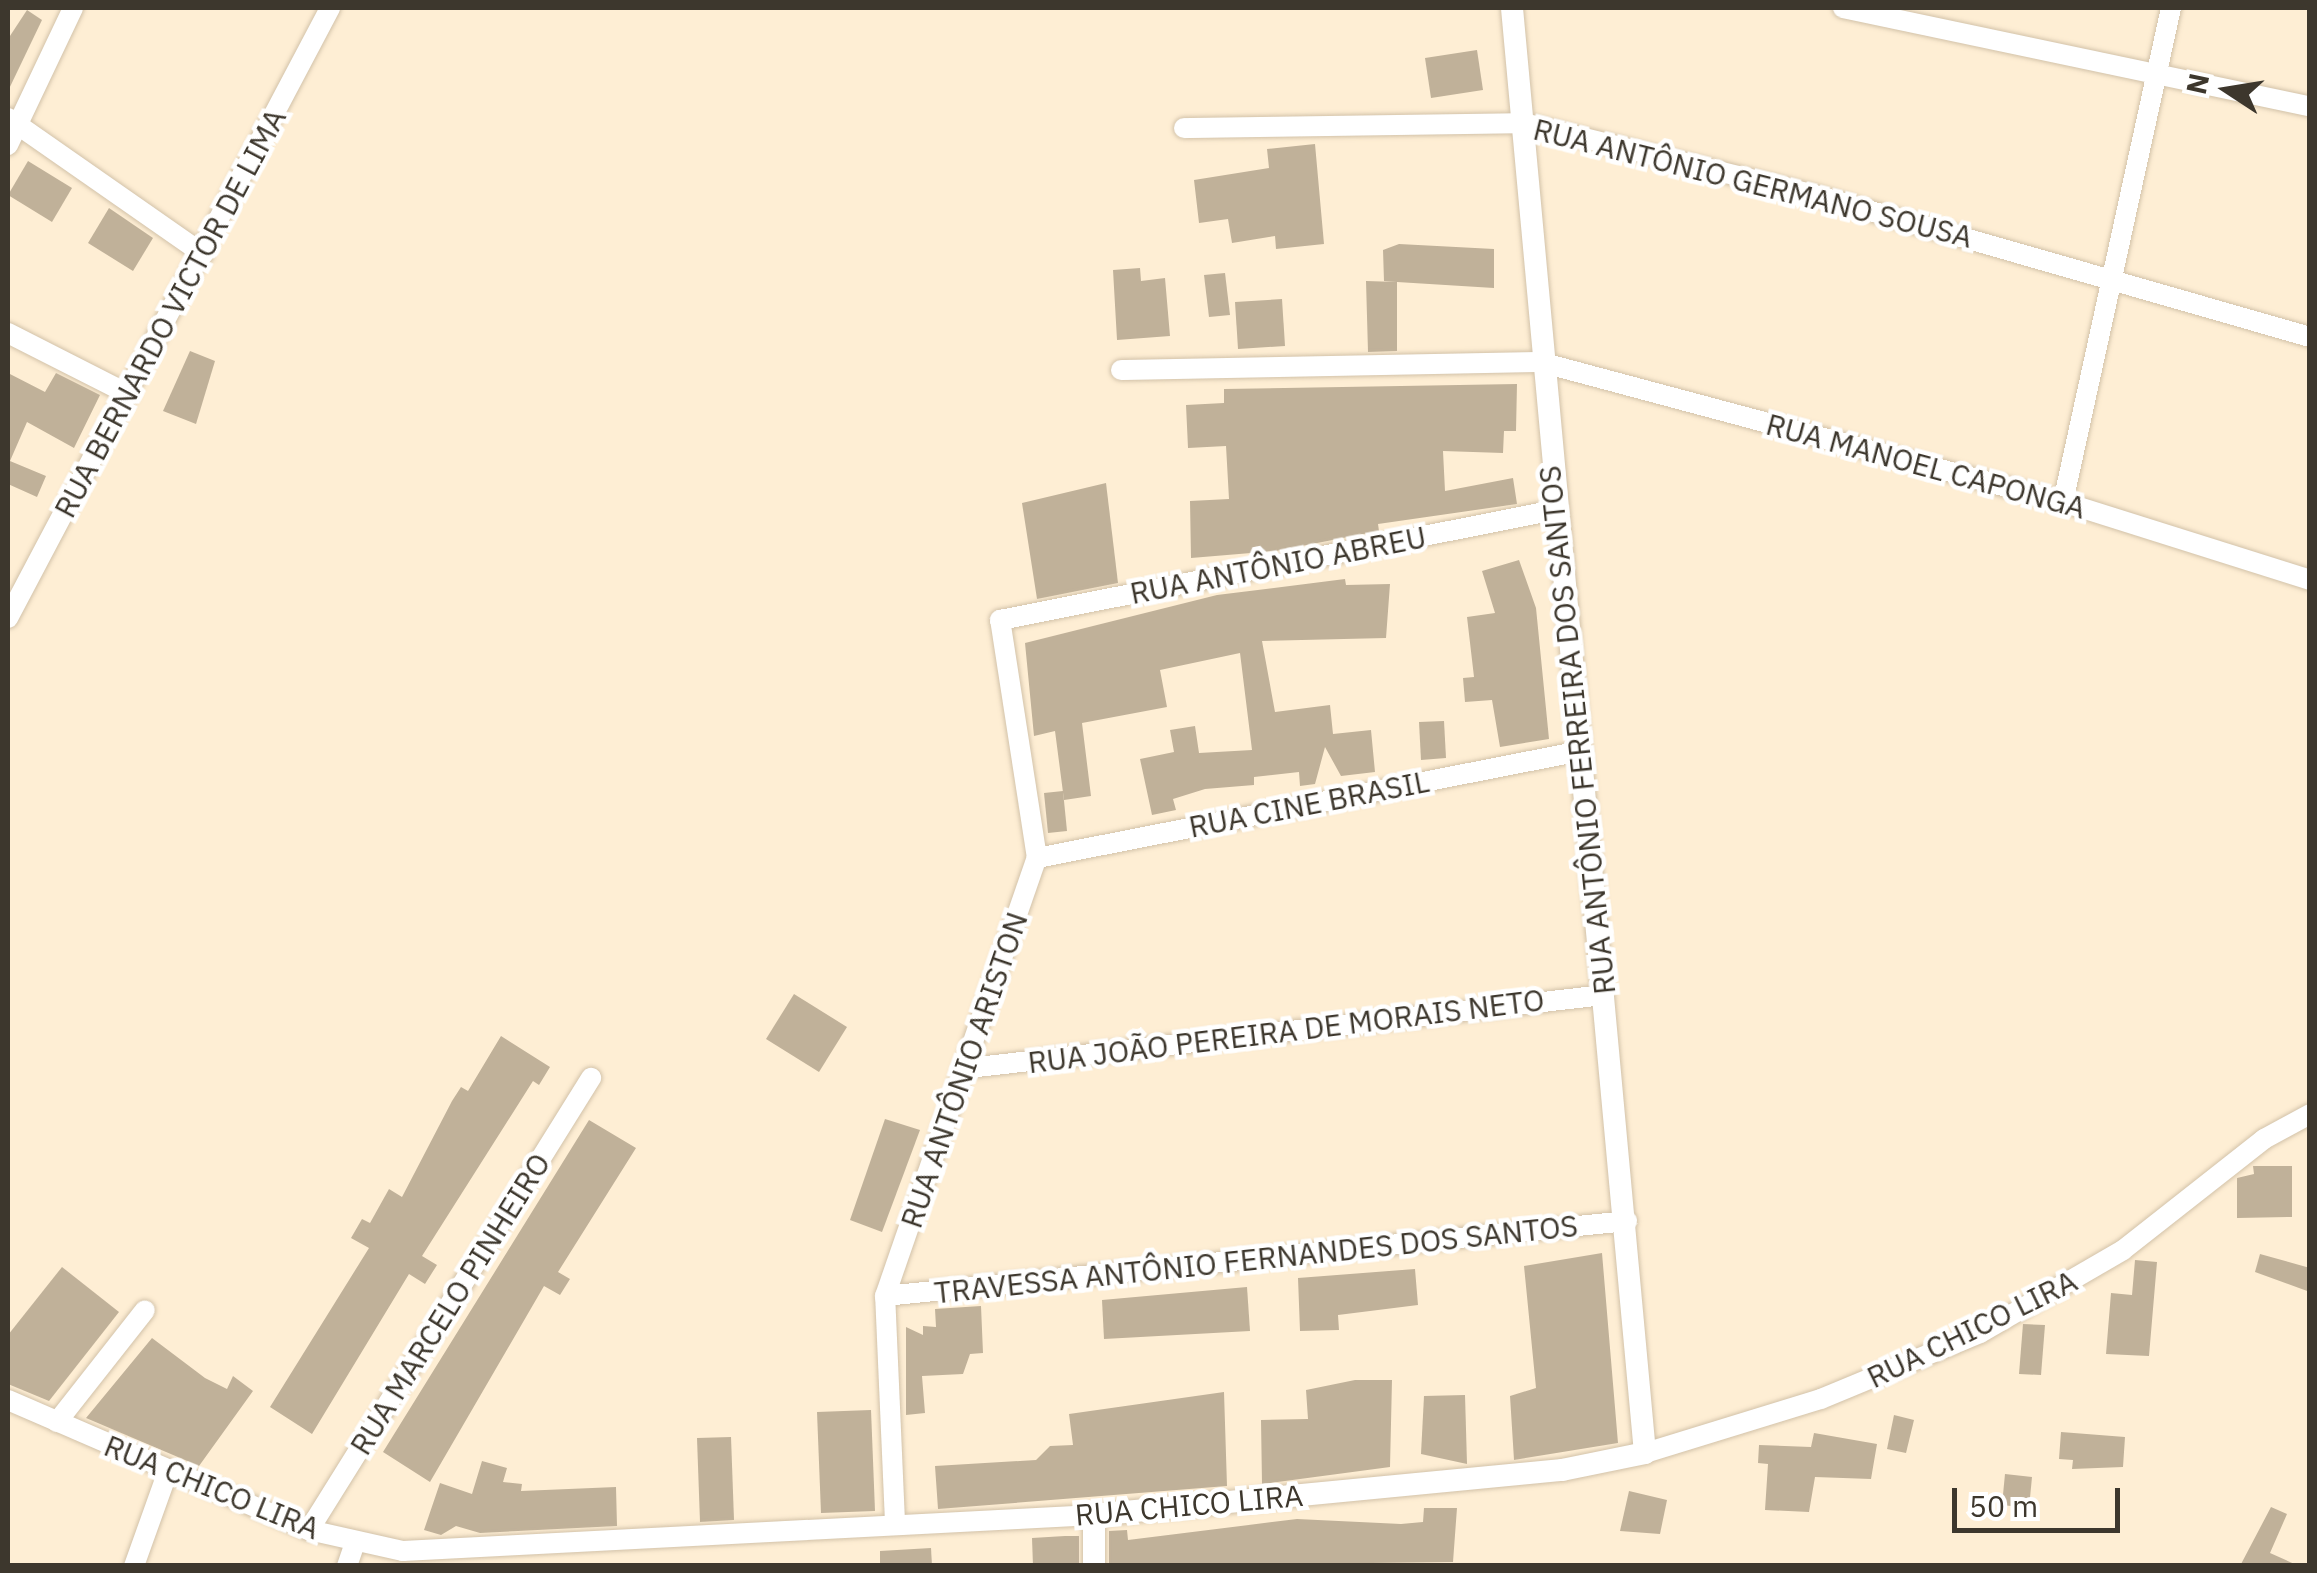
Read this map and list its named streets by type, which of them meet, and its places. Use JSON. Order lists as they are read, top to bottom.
{
  "streets": {
    "street": [
      "RUA ANTÔNIO GERMANO SOUSA",
      "RUA BERNARDO VICTOR DE LIMA",
      "RUA MANOEL CAPONGA",
      "RUA ANTÔNIO ABREU",
      "RUA ANTÔNIO FERREIRA DOS SANTOS",
      "RUA CINE BRASIL",
      "RUA JOÃO PEREIRA DE MORAIS NETO",
      "RUA ANTÔNIO ARISTON",
      "TRAVESSA ANTÔNIO FERNANDES DOS SANTOS",
      "RUA MARCELO PINHEIRO",
      "RUA CHICO LIRA"
    ]
  },
  "crossings": [
    ["RUA ANTÔNIO GERMANO SOUSA", "RUA ANTÔNIO FERREIRA DOS SANTOS"],
    ["RUA MANOEL CAPONGA", "RUA ANTÔNIO FERREIRA DOS SANTOS"],
    ["RUA ANTÔNIO ABREU", "RUA ANTÔNIO FERREIRA DOS SANTOS"],
    ["RUA ANTÔNIO ABREU", "RUA ANTÔNIO ARISTON"],
    ["RUA ANTÔNIO FERREIRA DOS SANTOS", "RUA CINE BRASIL"],
    ["RUA ANTÔNIO FERREIRA DOS SANTOS", "RUA JOÃO PEREIRA DE MORAIS NETO"],
    ["RUA ANTÔNIO FERREIRA DOS SANTOS", "TRAVESSA ANTÔNIO FERNANDES DOS SANTOS"],
    ["RUA ANTÔNIO FERREIRA DOS SANTOS", "RUA CHICO LIRA"],
    ["RUA CINE BRASIL", "RUA ANTÔNIO ARISTON"],
    ["RUA JOÃO PEREIRA DE MORAIS NETO", "RUA ANTÔNIO ARISTON"],
    ["RUA ANTÔNIO ARISTON", "TRAVESSA ANTÔNIO FERNANDES DOS SANTOS"],
    ["RUA ANTÔNIO ARISTON", "RUA CHICO LIRA"],
    ["RUA MARCELO PINHEIRO", "RUA CHICO LIRA"]
  ],
  "scale_bar": "50 m",
  "north": "left"
}
